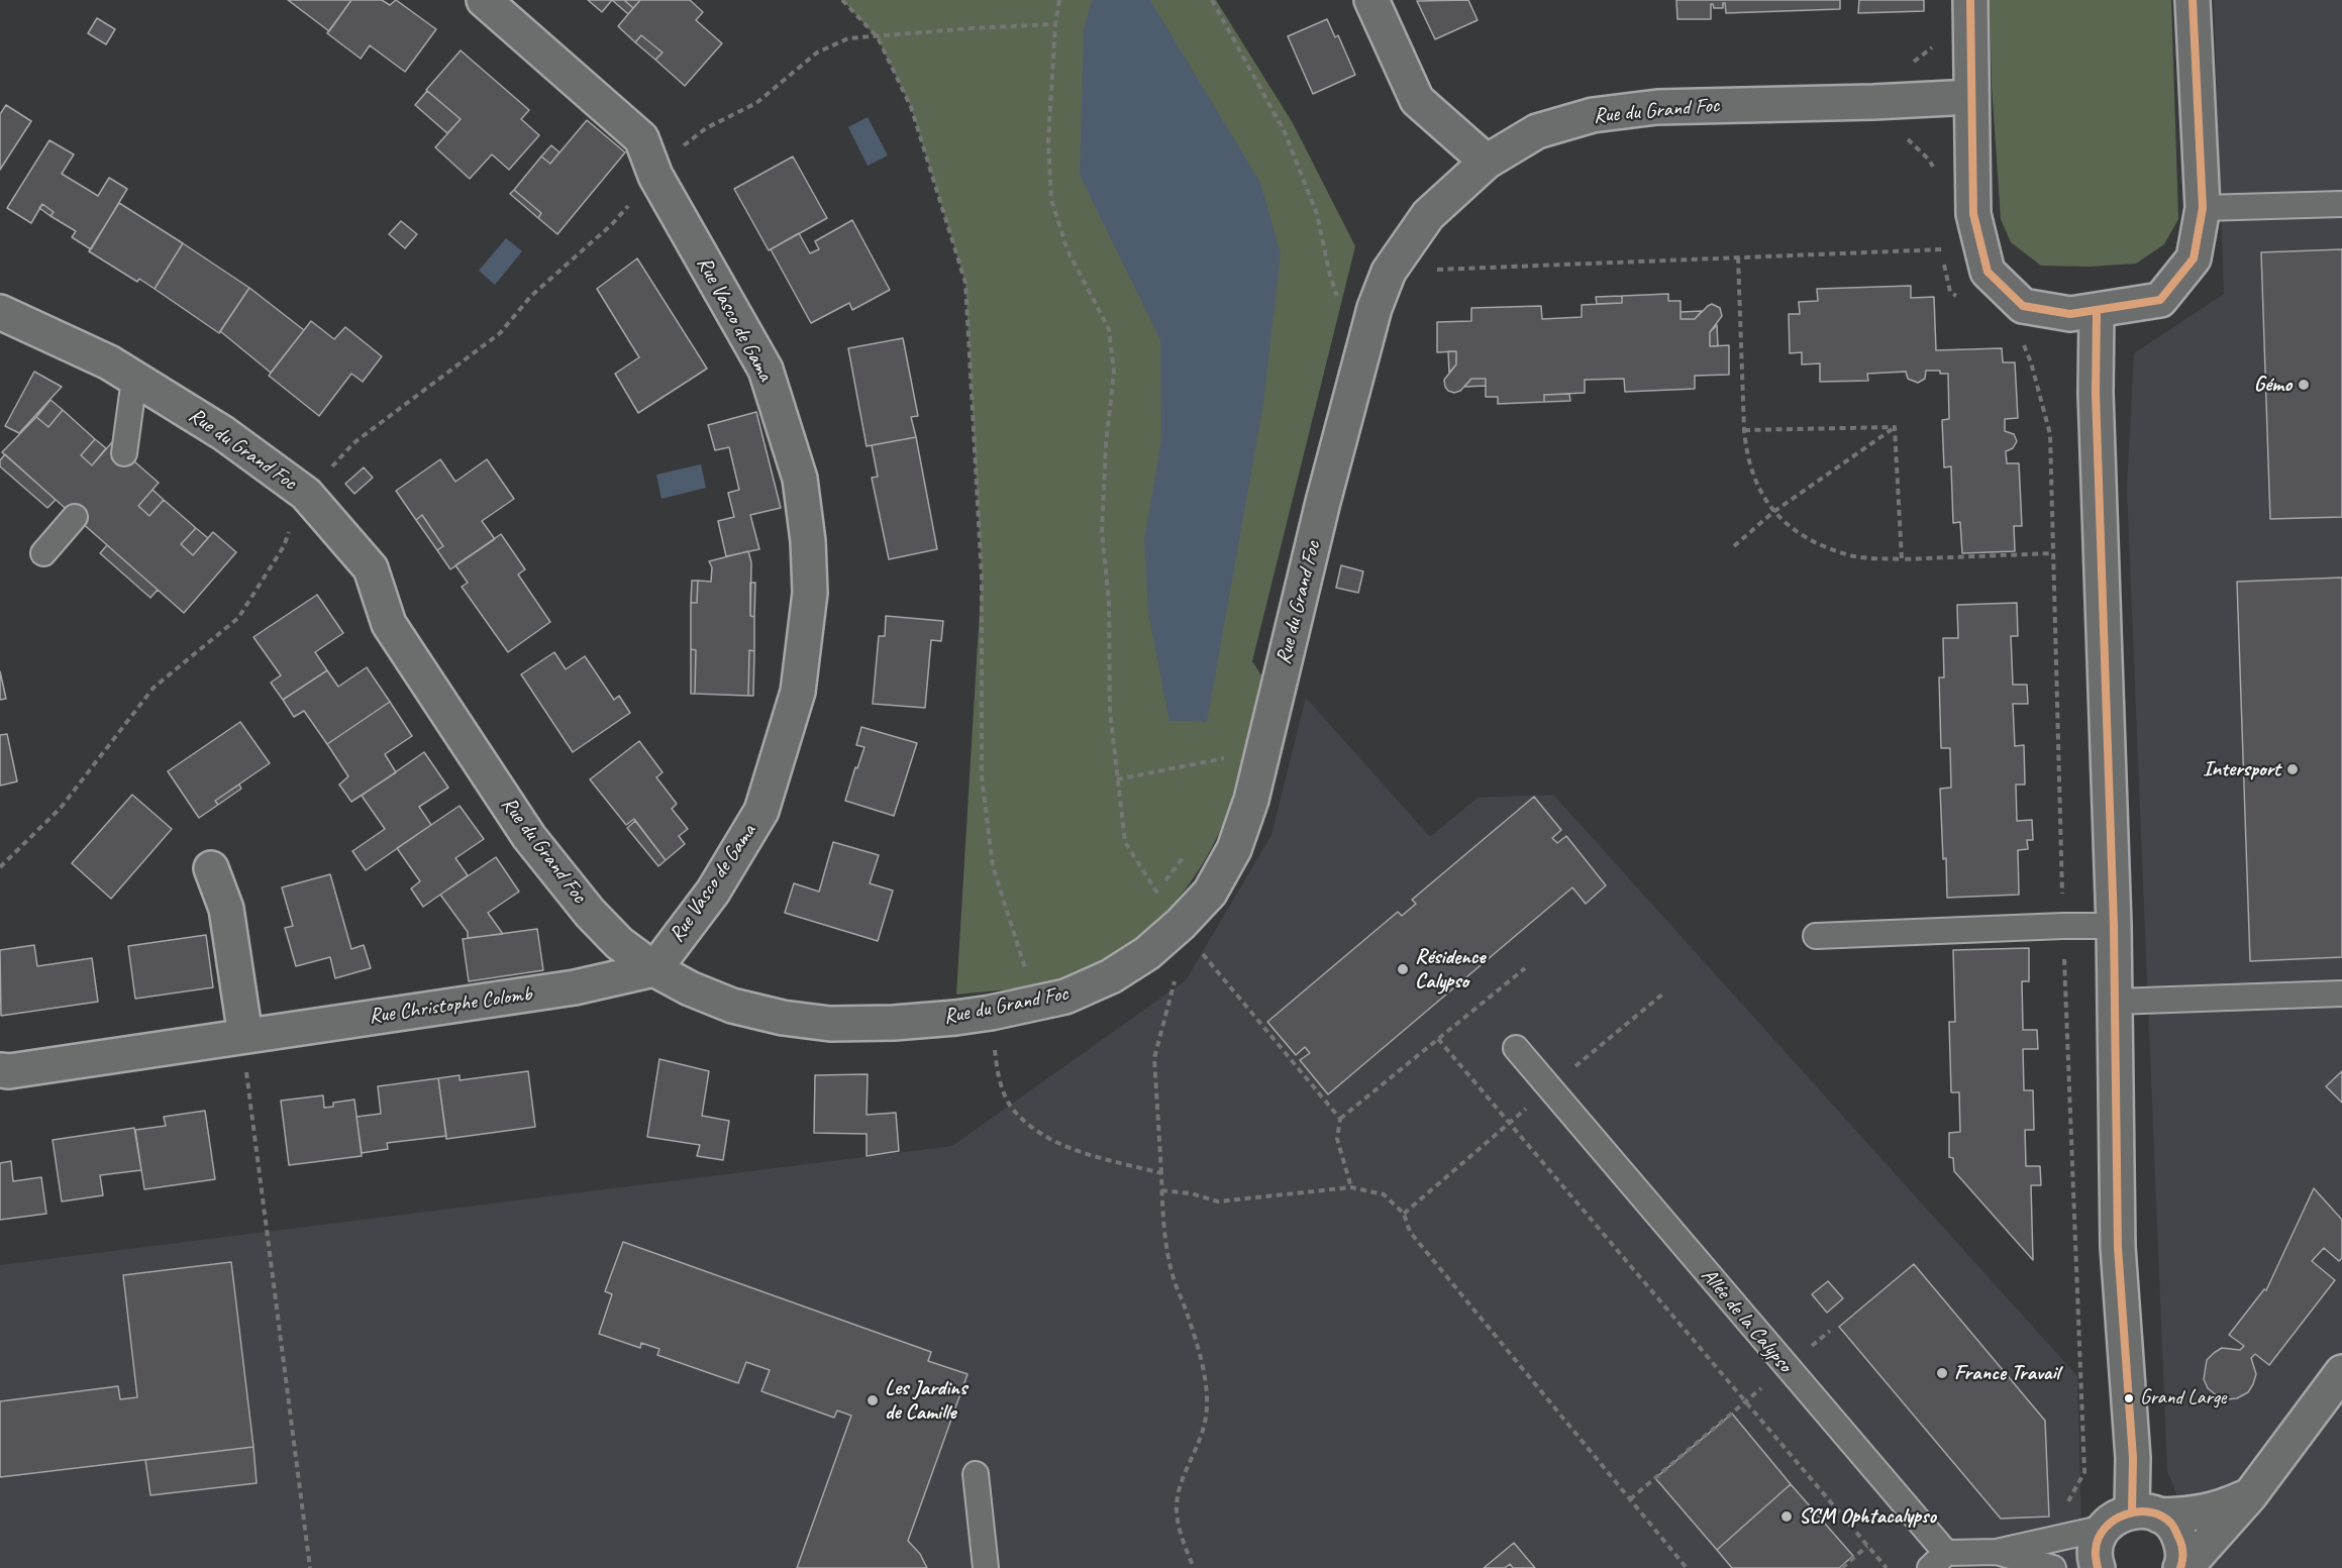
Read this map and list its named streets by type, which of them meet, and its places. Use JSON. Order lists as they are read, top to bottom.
{
  "streets": {
    "street": ["Rue du Grand Foc", "Rue Vasco de Gama", "Rue Christophe Colomb"],
    "lane": ["Allée de la Calypso"]
  },
  "crossings": [
    ["Rue du Grand Foc", "Rue Vasco de Gama"],
    ["Rue du Grand Foc", "Rue Christophe Colomb"],
    ["Rue Vasco de Gama", "Rue Christophe Colomb"]
  ],
  "places": [
    "Gémo",
    "Intersport",
    "Résidence Calypso",
    "France Travail",
    "Grand Large",
    "Les Jardins de Camille",
    "SCM Ophtacalypso"
  ]
}
